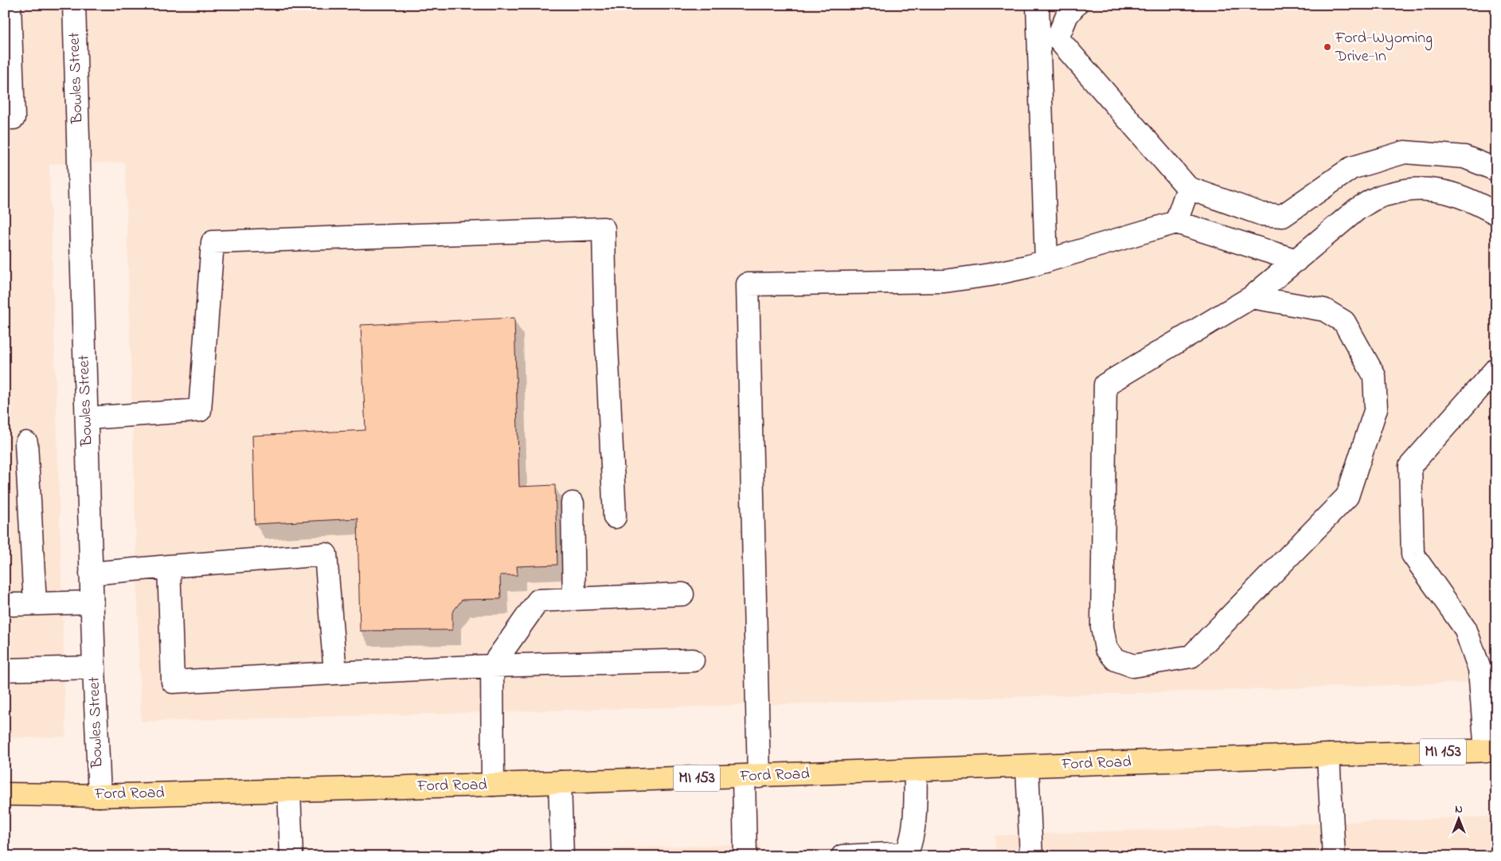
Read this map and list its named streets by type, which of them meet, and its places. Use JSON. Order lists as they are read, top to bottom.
{
  "streets": {
    "main road": ["MI 153", "Ford Road"],
    "lane": ["Bowles Street"]
  },
  "crossings": [
    ["Bowles Street", "Ford Road"]
  ],
  "places": ["Ford-Wyoming Drive-In"],
  "north": "top"
}
